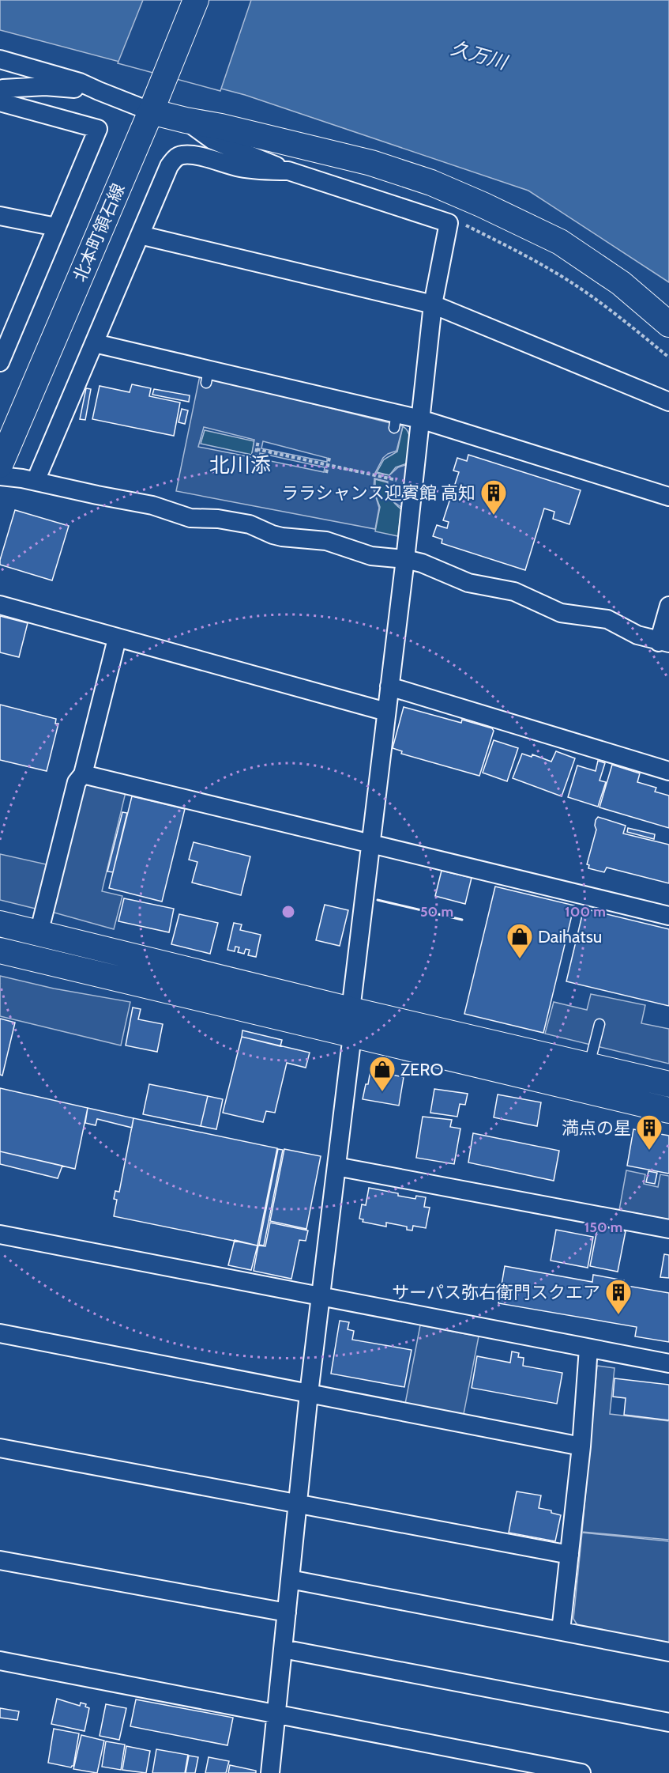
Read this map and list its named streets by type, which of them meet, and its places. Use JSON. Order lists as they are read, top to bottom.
{
  "streets": {
    "street": ["北本町領石線"]
  },
  "districts": ["北川添"],
  "water": ["久万川"],
  "places": {
    "building": ["ララシャンス迎賓館 高知", "満点の星", "サーパス弥右衛門スクエア"],
    "shop": ["Daihatsu", "ZERO"]
  },
  "rings": ["50 m", "100 m", "150 m"]
}
